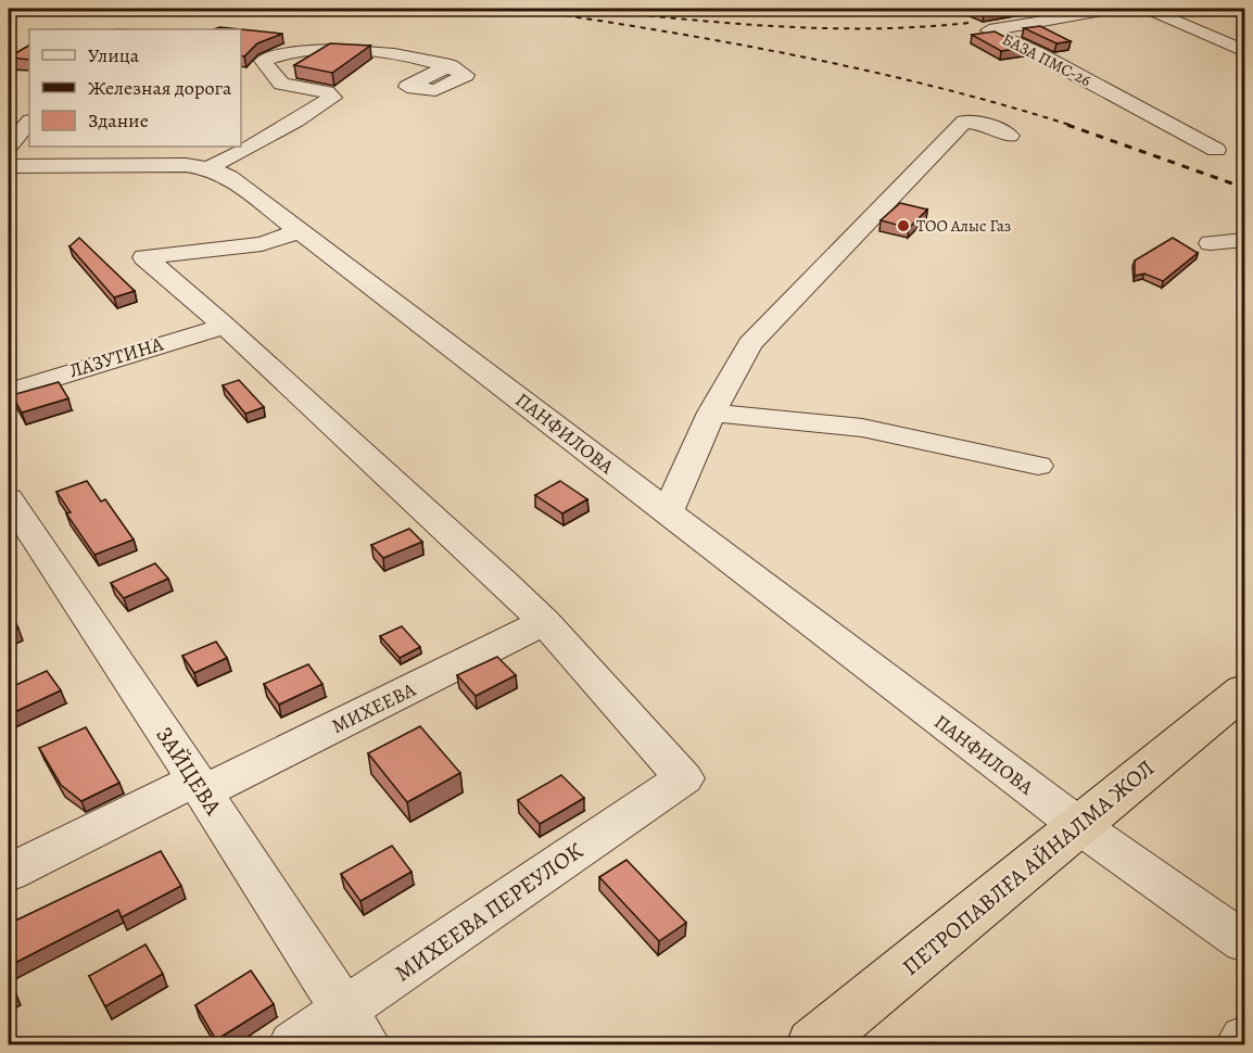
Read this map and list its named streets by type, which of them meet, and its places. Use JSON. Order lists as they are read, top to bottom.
{
  "streets": {
    "highway": ["ПЕТРОПАВЛҒА АЙНАЛМА ЖОЛ"],
    "street": [
      "БАЗА ПМС-26",
      "ЛАЗУТИНА",
      "ПАНФИЛОВА",
      "МИХЕЕВА",
      "ЗАЙЦЕВА",
      "МИХЕЕВА ПЕРЕУЛОК"
    ]
  },
  "crossings": [
    ["ПАНФИЛОВА", "ПЕТРОПАВЛҒА АЙНАЛМА ЖОЛ"],
    ["МИХЕЕВА", "ЗАЙЦЕВА"],
    ["МИХЕЕВА", "МИХЕЕВА ПЕРЕУЛОК"],
    ["ЗАЙЦЕВА", "МИХЕЕВА ПЕРЕУЛОК"]
  ],
  "places": ["ТОО Алыс Газ"],
  "legend": ["Улица", "Железная дорога", "Здание"]
}
